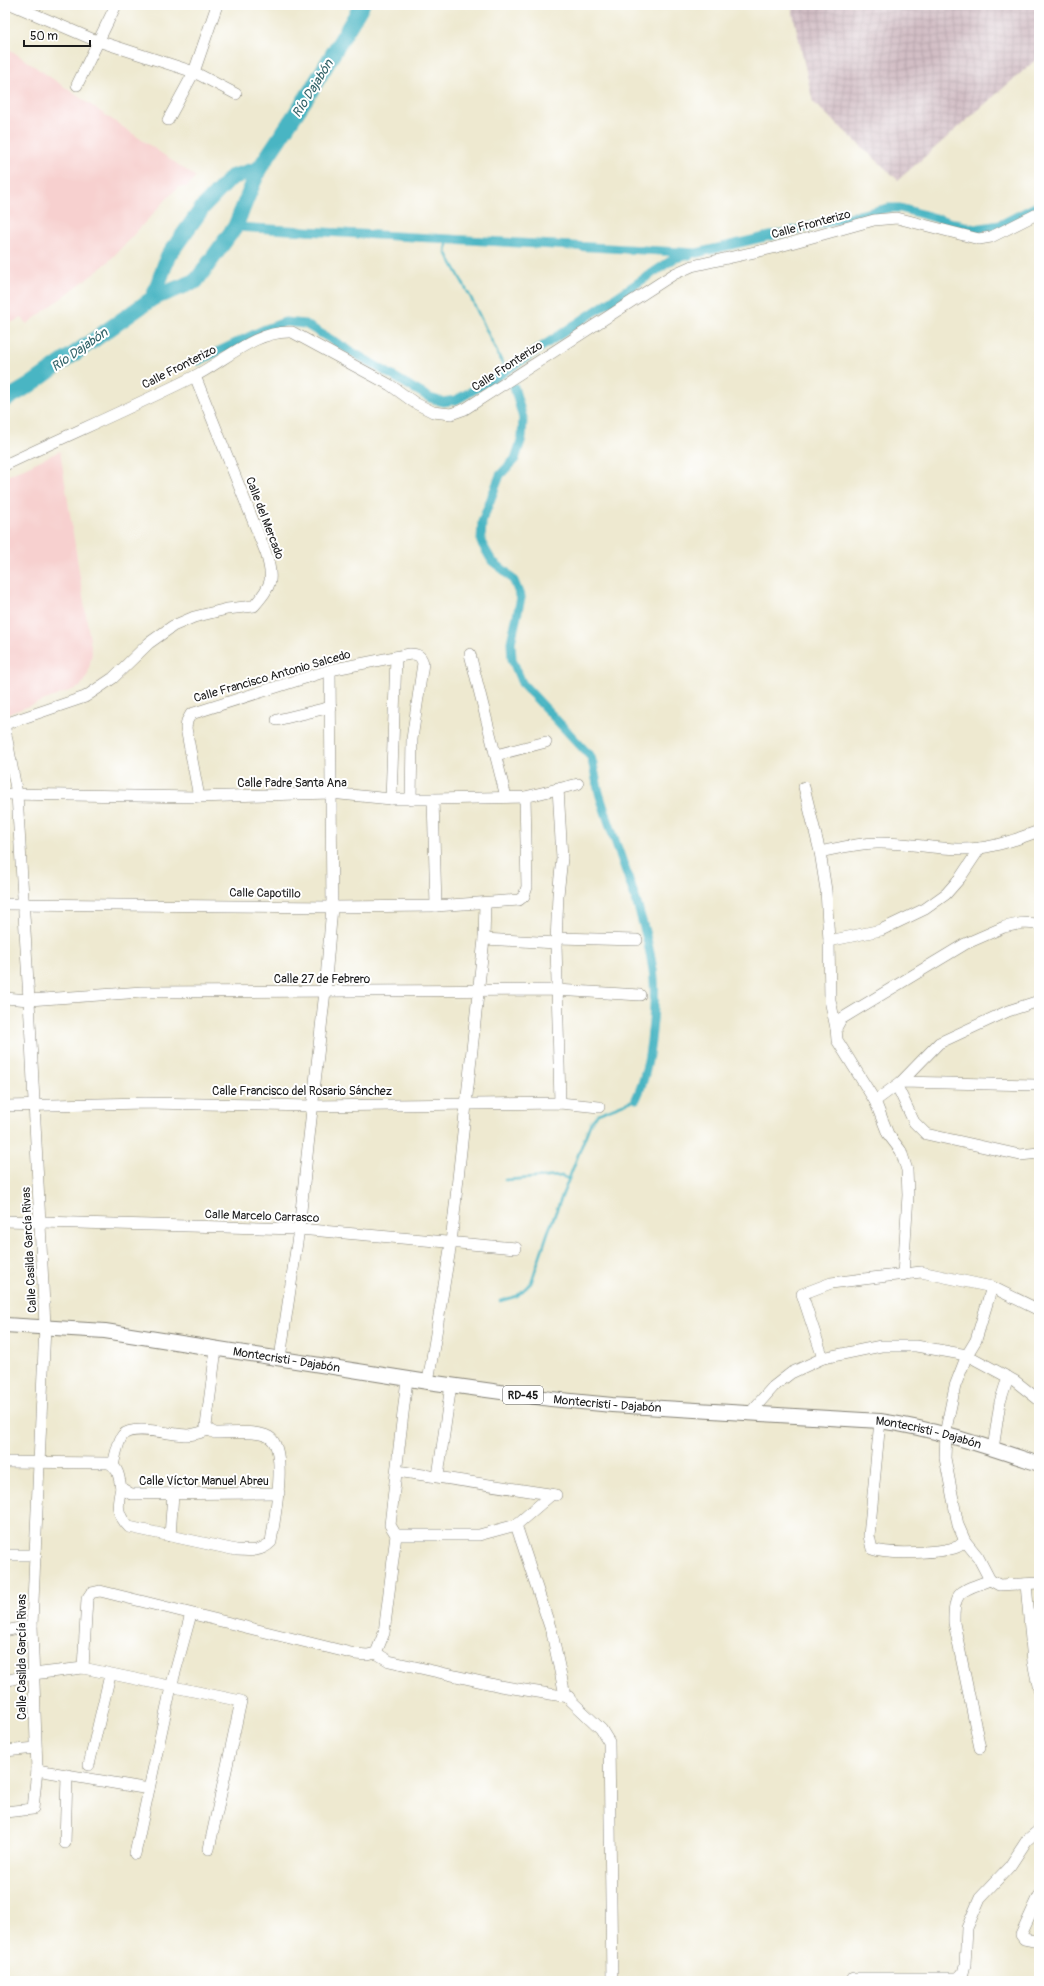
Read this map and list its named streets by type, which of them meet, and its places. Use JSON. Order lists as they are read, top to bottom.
{
  "streets": {
    "main road": ["Montecristi - Dajabón", "RD-45"],
    "street": [
      "Calle Fronterizo",
      "Calle del Mercado",
      "Calle Francisco Antonio Salcedo",
      "Calle Padre Santa Ana",
      "Calle Capotillo",
      "Calle 27 de Febrero",
      "Calle Francisco del Rosario Sánchez",
      "Calle Marcelo Carrasco",
      "Calle Casilda García Rivas",
      "Calle Víctor Manuel Abreu"
    ]
  },
  "crossings": [
    ["Calle Fronterizo", "Calle del Mercado"],
    ["Calle Francisco Antonio Salcedo", "Calle Padre Santa Ana"],
    ["Calle Padre Santa Ana", "Calle Capotillo"],
    ["Calle Padre Santa Ana", "Calle Casilda García Rivas"],
    ["Calle Capotillo", "Calle Casilda García Rivas"],
    ["Calle 27 de Febrero", "Calle Casilda García Rivas"],
    ["Calle Francisco del Rosario Sánchez", "Calle Casilda García Rivas"],
    ["Calle Marcelo Carrasco", "Calle Casilda García Rivas"],
    ["Calle Casilda García Rivas", "Montecristi - Dajabón"]
  ],
  "water": ["Río Dajabón"],
  "scale_bar": "50 m"
}
